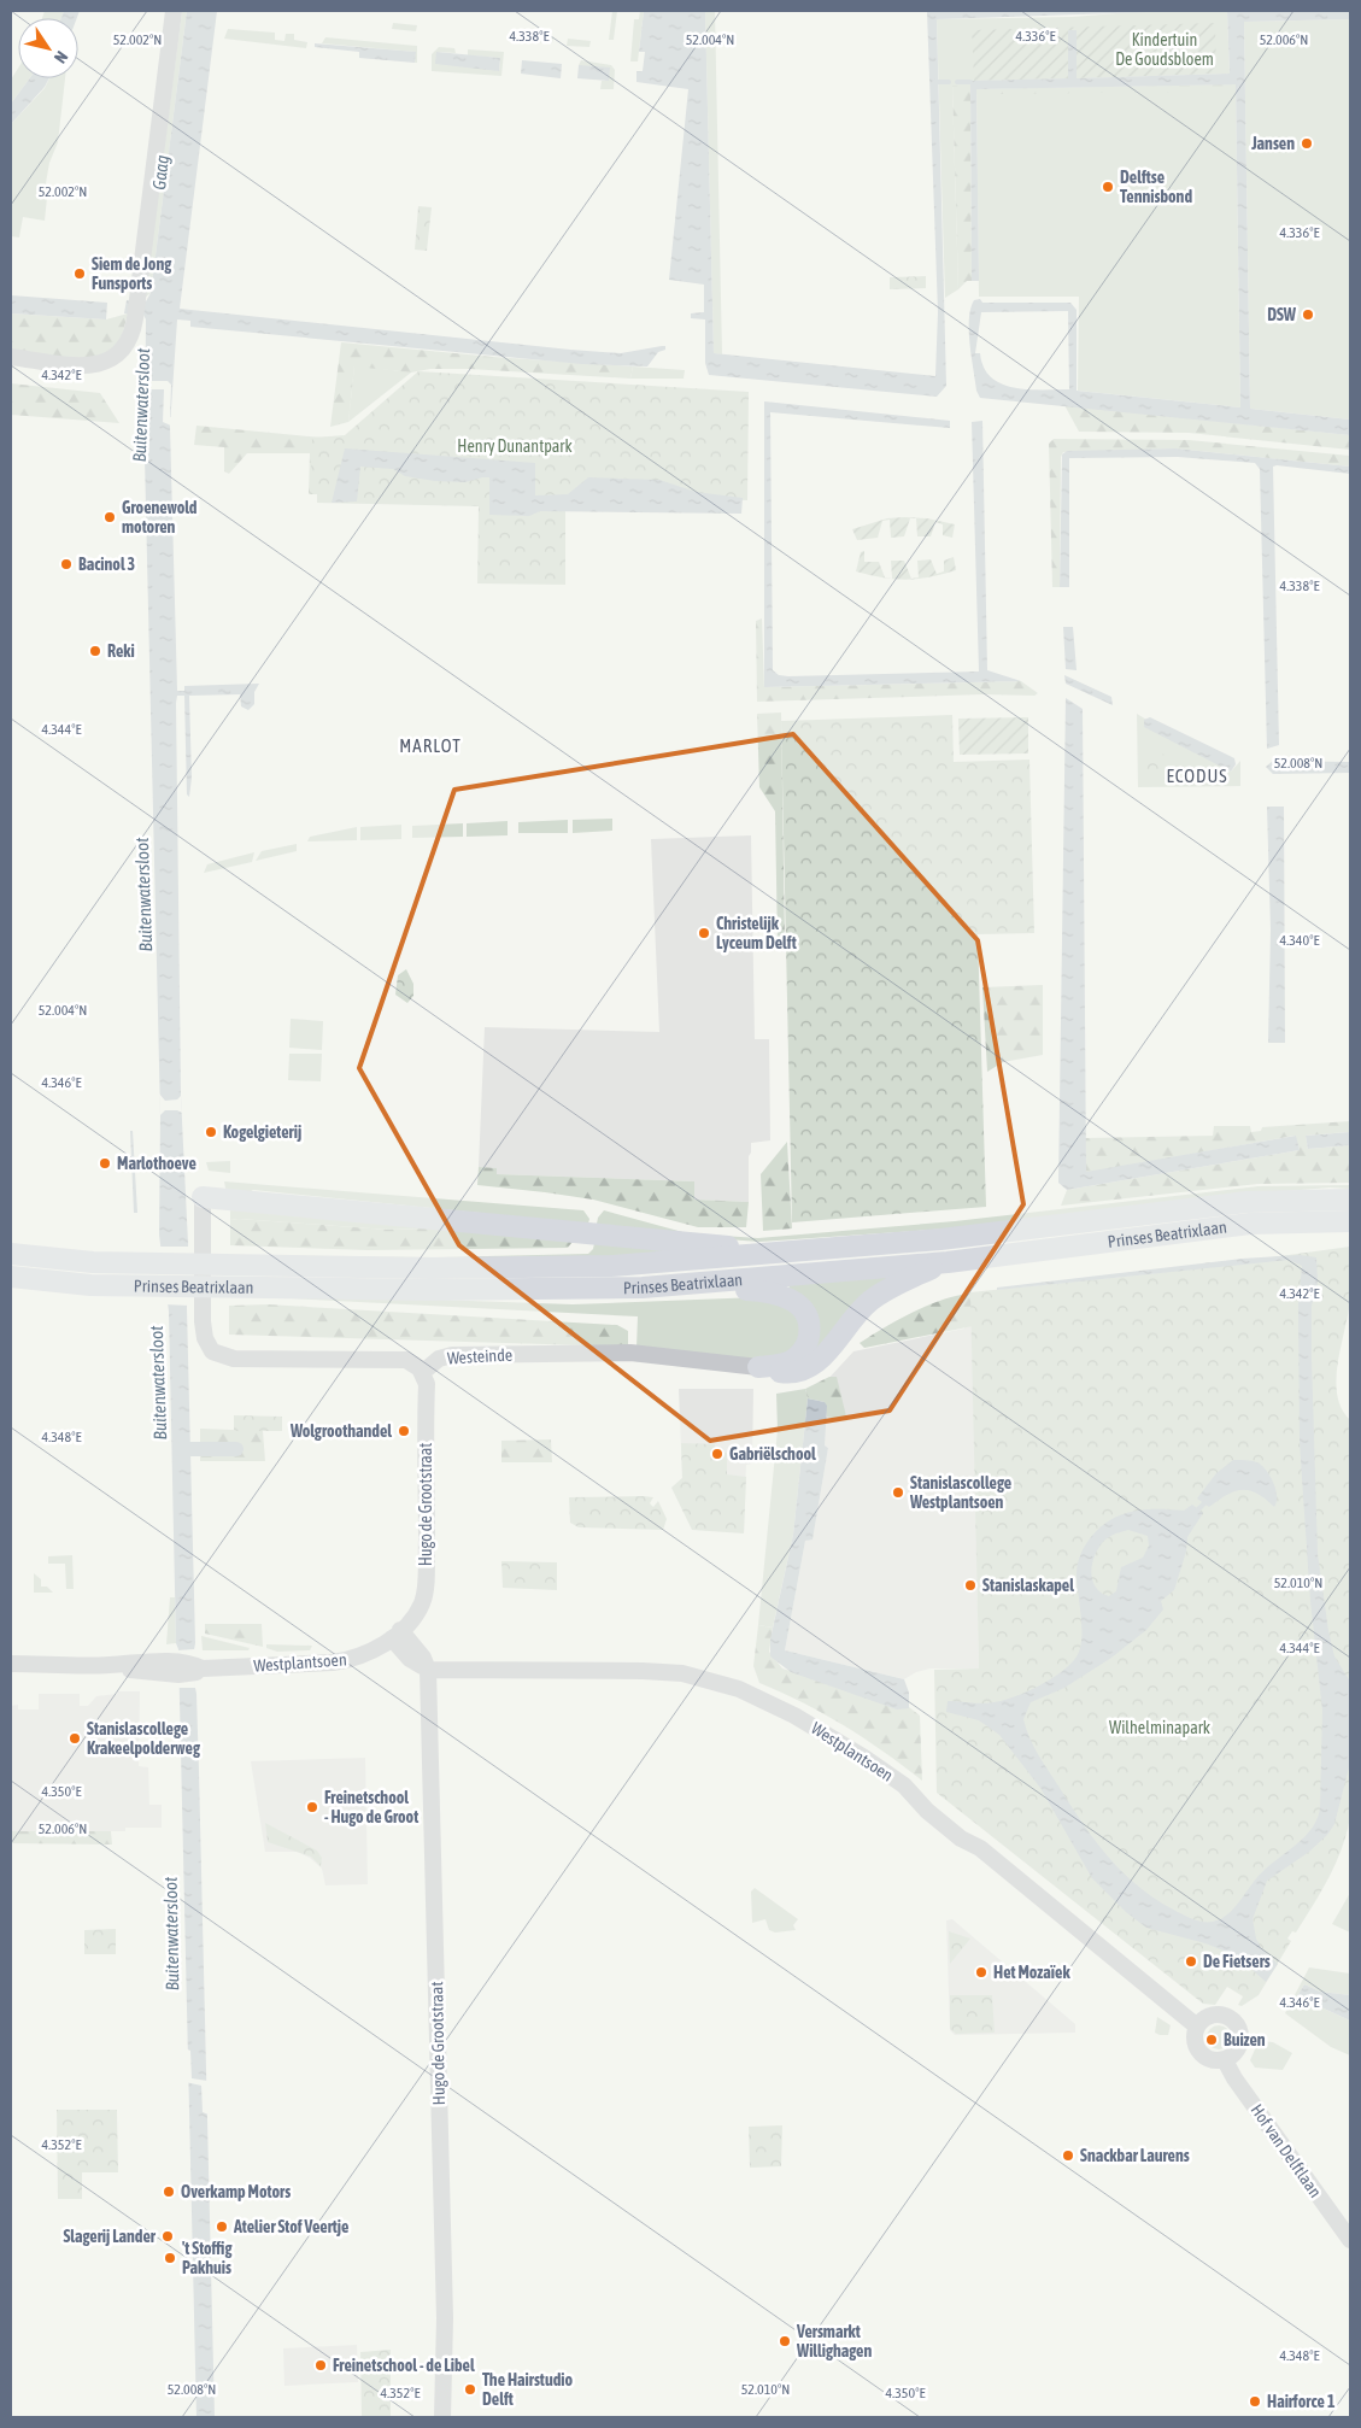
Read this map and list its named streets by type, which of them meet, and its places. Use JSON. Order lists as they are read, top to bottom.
{
  "streets": {
    "main road": ["Prinses Beatrixlaan"],
    "street": [
      "Westeinde",
      "Hugo de Grootstraat",
      "Westplantsoen",
      "Hof van Delftlaan"
    ]
  },
  "crossings": [
    ["Westeinde", "Hugo de Grootstraat"],
    ["Hugo de Grootstraat", "Westplantsoen"],
    ["Westplantsoen", "Hof van Delftlaan"]
  ],
  "districts": ["MARLOT", "ECODUS"],
  "water": ["Gaag", "Buitenwatersloot"],
  "parks": ["Kindertuin De Goudsbloem", "Henry Dunantpark", "Wilhelminapark"],
  "places": [
    "Jansen",
    "Delftse Tennisbond",
    "Siem de Jong Funsports",
    "DSW",
    "Groenewold motoren",
    "Bacinol 3",
    "Reki",
    "Christelijk Lyceum Delft",
    "Kogelgieterij",
    "Marlothoeve",
    "Wolgroothandel",
    "Gabriëlschool",
    "Stanislascollege Westplantsoen",
    "Stanislaskapel",
    "Stanislascollege Krakeelpolderweg",
    "Freinetschool - Hugo de Groot",
    "De Fietsers",
    "Het Mozaïek",
    "Buizen",
    "Snackbar Laurens",
    "Overkamp Motors",
    "Atelier Stof Veertje",
    "Slagerij Lander",
    "'t Stoffig Pakhuis",
    "Versmarkt Willighagen",
    "Freinetschool - de Libel",
    "The Hairstudio Delft",
    "Hairforce 1"
  ],
  "north": "bottom right",
  "coordinates": [
    "4.338°E",
    "4.336°E",
    "52.002°N",
    "52.004°N",
    "52.006°N",
    "4.342°E",
    "4.344°E",
    "52.008°N",
    "4.340°E",
    "4.346°E",
    "4.348°E",
    "52.010°N",
    "4.350°E",
    "4.352°E"
  ]
}
